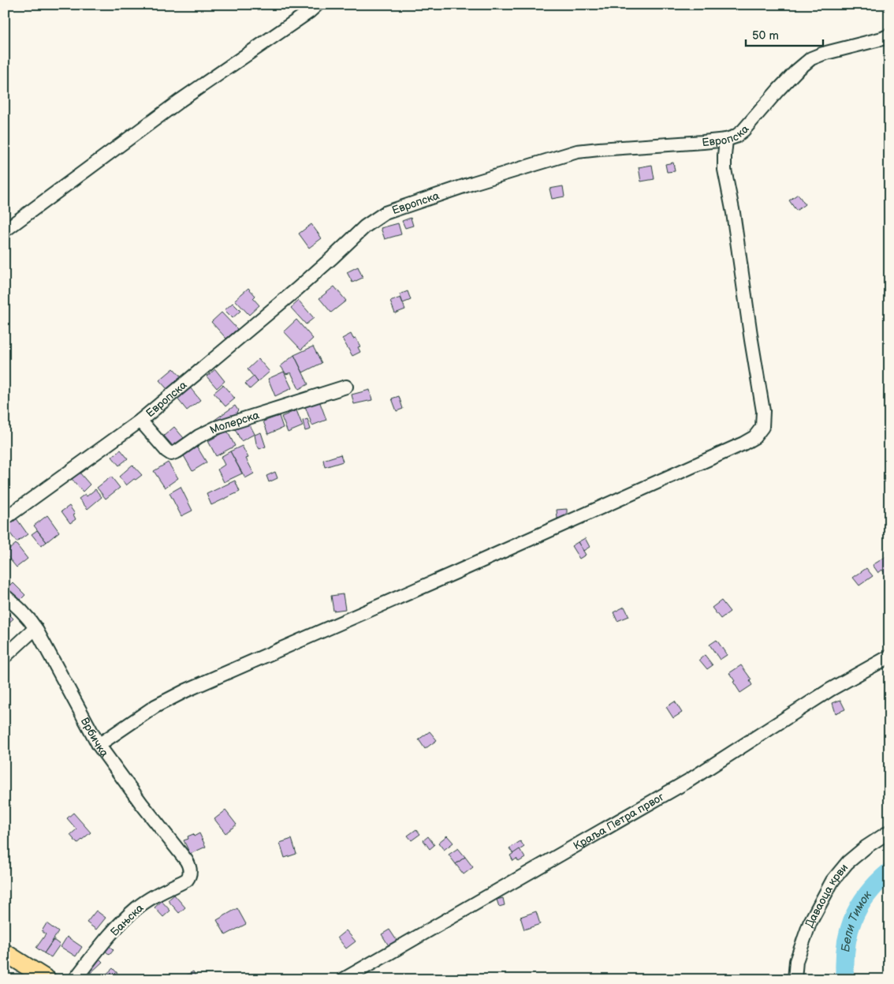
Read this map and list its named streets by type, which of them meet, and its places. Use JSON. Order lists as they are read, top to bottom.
{
  "streets": {
    "street": [
      "Европска",
      "Молерска",
      "Врбичка",
      "Краља Петра првог",
      "Даваоца крви",
      "Бањска"
    ]
  },
  "crossings": [
    ["Европска", "Молерска"],
    ["Врбичка", "Бањска"]
  ],
  "water": ["Бели Тимок"],
  "scale_bar": "50 m"
}
